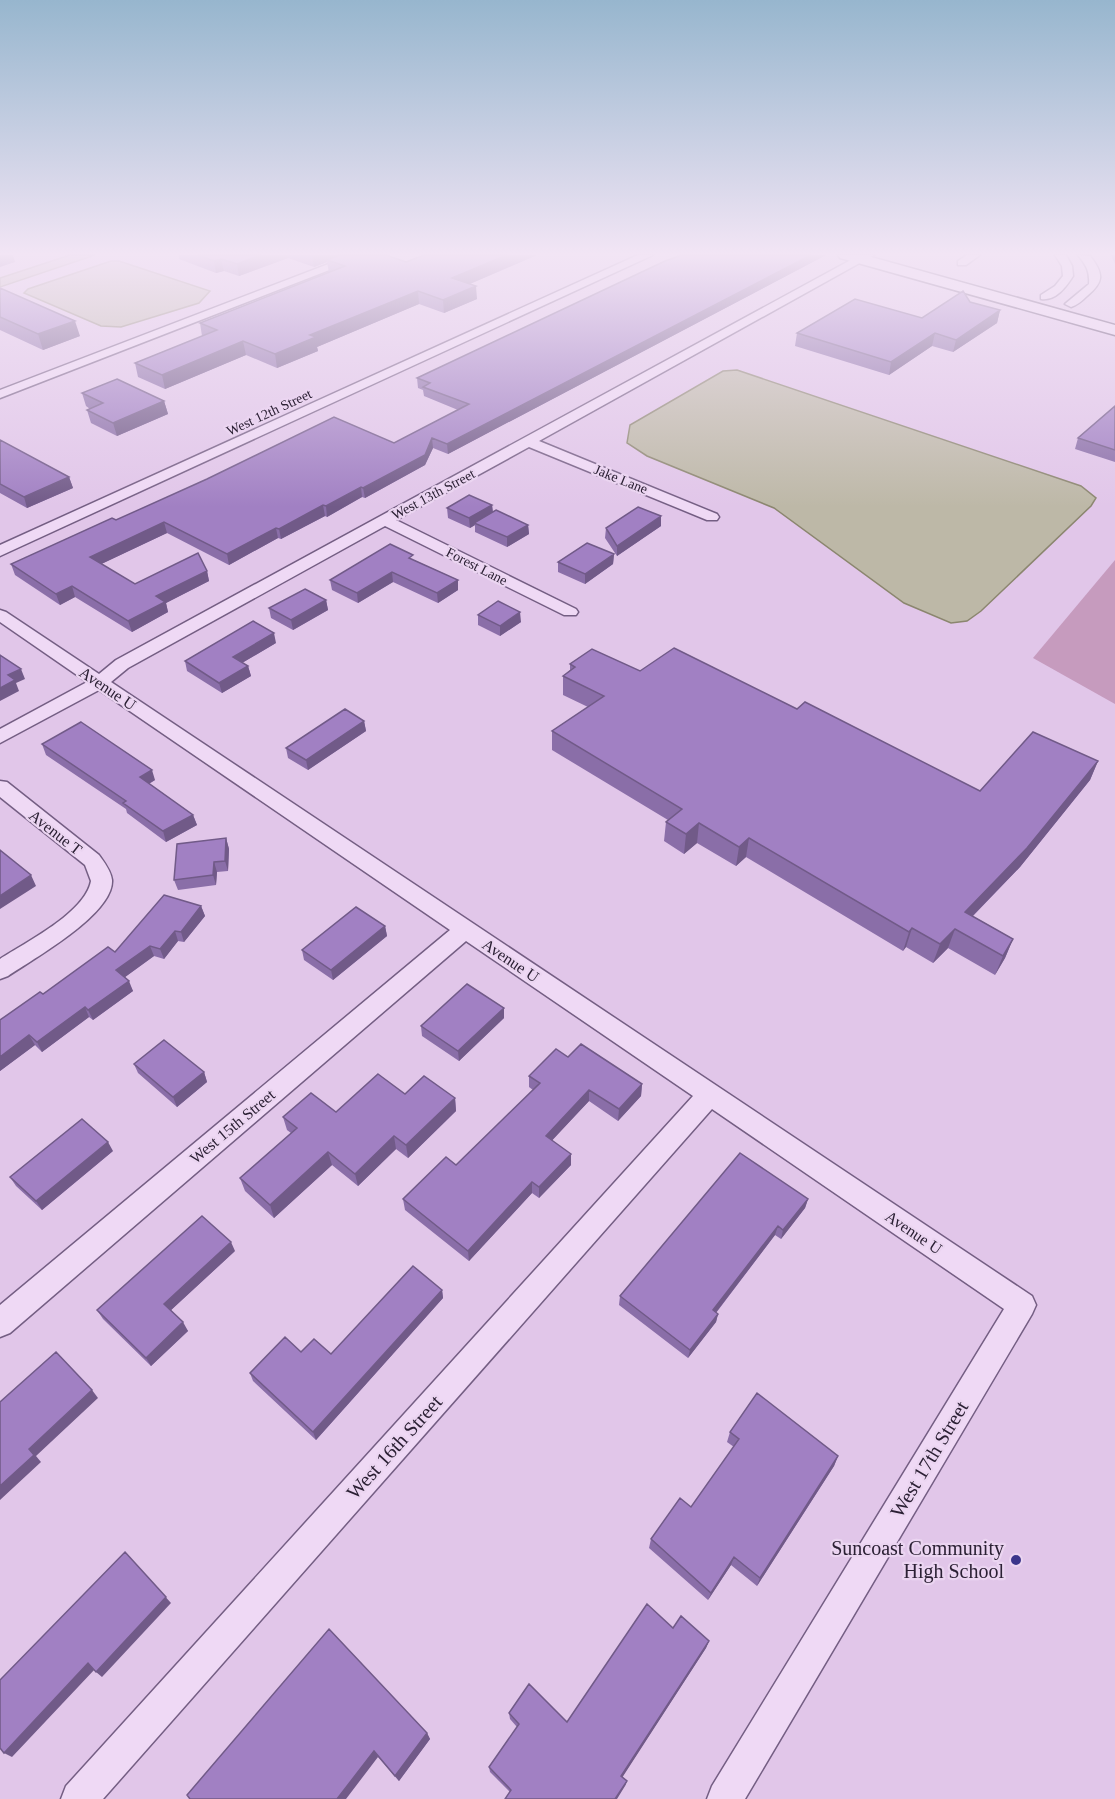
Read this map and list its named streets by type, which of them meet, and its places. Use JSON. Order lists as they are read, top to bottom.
{
  "streets": {
    "street": [
      "West 12th Street",
      "Jake Lane",
      "West 13th Street",
      "Forest Lane",
      "Avenue U",
      "Avenue T",
      "West 15th Street",
      "West 16th Street",
      "West 17th Street"
    ]
  },
  "crossings": [
    ["Jake Lane", "West 13th Street"],
    ["West 13th Street", "Forest Lane"],
    ["West 13th Street", "Avenue U"],
    ["Avenue U", "West 15th Street"],
    ["Avenue U", "West 16th Street"],
    ["Avenue U", "West 17th Street"]
  ],
  "places": ["Suncoast Community High School"]
}
